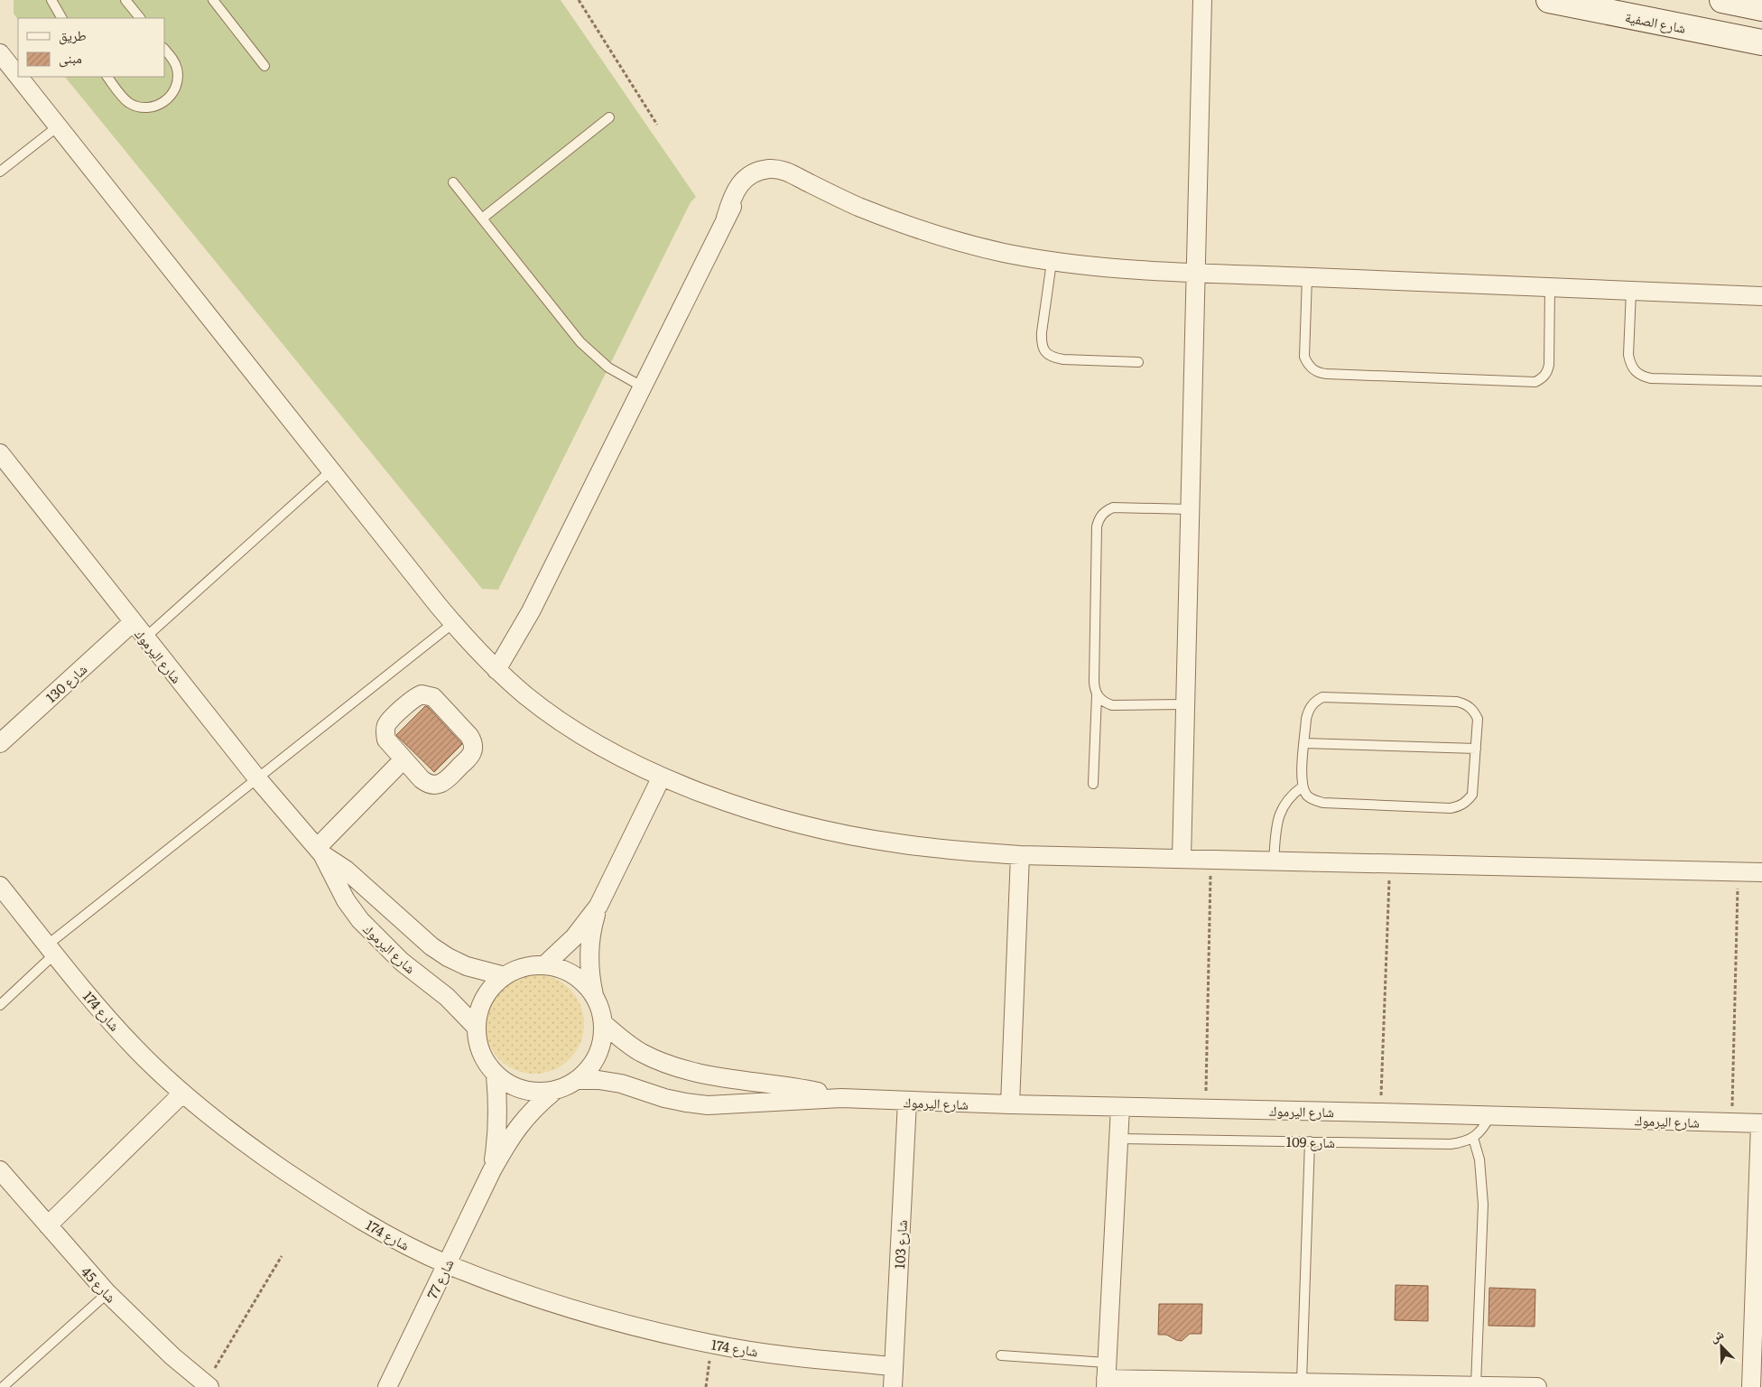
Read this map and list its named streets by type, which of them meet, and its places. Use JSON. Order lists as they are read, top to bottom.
{
  "streets": {
    "main road": ["شارع الصفية"],
    "street": [
      "شارع اليرموك",
      "شارع 130",
      "شارع 174",
      "شارع 103",
      "شارع 77",
      "شارع 45"
    ],
    "lane": ["شارع 109"]
  },
  "crossings": [
    ["شارع اليرموك", "شارع 130"],
    ["شارع اليرموك", "شارع 103"],
    ["شارع اليرموك", "شارع 77"],
    ["شارع 174", "شارع 103"],
    ["شارع 174", "شارع 77"]
  ],
  "legend": ["طريق", "مبنى"],
  "north": "top left"
}
